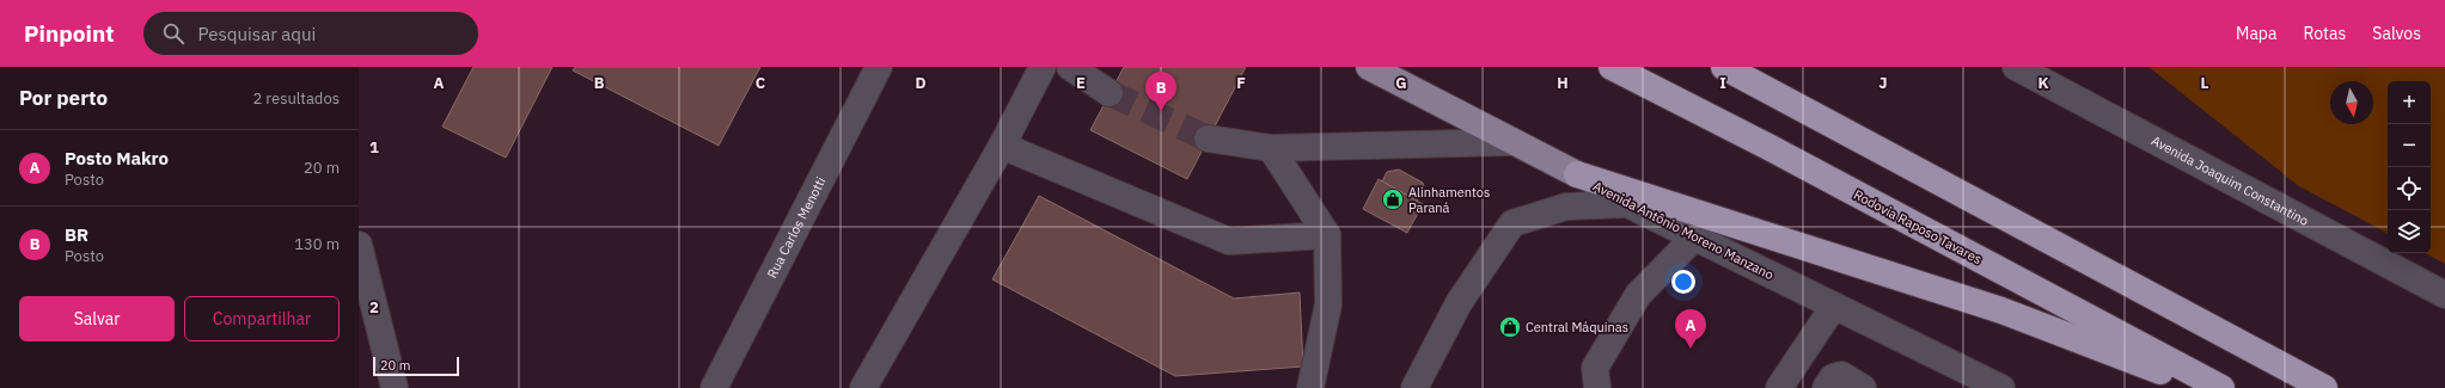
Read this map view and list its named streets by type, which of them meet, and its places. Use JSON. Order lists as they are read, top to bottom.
{
  "streets": {
    "highway": ["Rodovia Raposo Tavares"],
    "main road": ["Avenida Antônio Moreno Manzano"],
    "street": ["Avenida Joaquim Constantino", "Rua Carlos Menotti"]
  },
  "places": {
    "shop": ["Alinhamentos Paraná", "Central Máquinas"]
  },
  "scale_bar": "20 m",
  "north": "bottom",
  "page": {
    "header": "Pinpoint",
    "search": "Pesquisar aqui",
    "nav": ["Mapa", "Rotas", "Salvos"],
    "heading": ["Por perto", "2 resultados"],
    "pins": ["B", "A"],
    "map_buttons": ["+", "−"],
    "list": [
      {
        "mark": "A",
        "name": "Posto Makro",
        "note": "Posto",
        "value": "20 m"
      },
      {
        "mark": "B",
        "name": "BR",
        "note": "Posto",
        "value": "130 m"
      }
    ],
    "buttons": ["Salvar", "Compartilhar"],
    "scale": "20 m"
  },
  "grid": {
    "columns": [
      "A",
      "B",
      "C",
      "D",
      "E",
      "F",
      "G",
      "H",
      "I",
      "J",
      "K",
      "L"
    ],
    "rows": ["1", "2"]
  }
}
